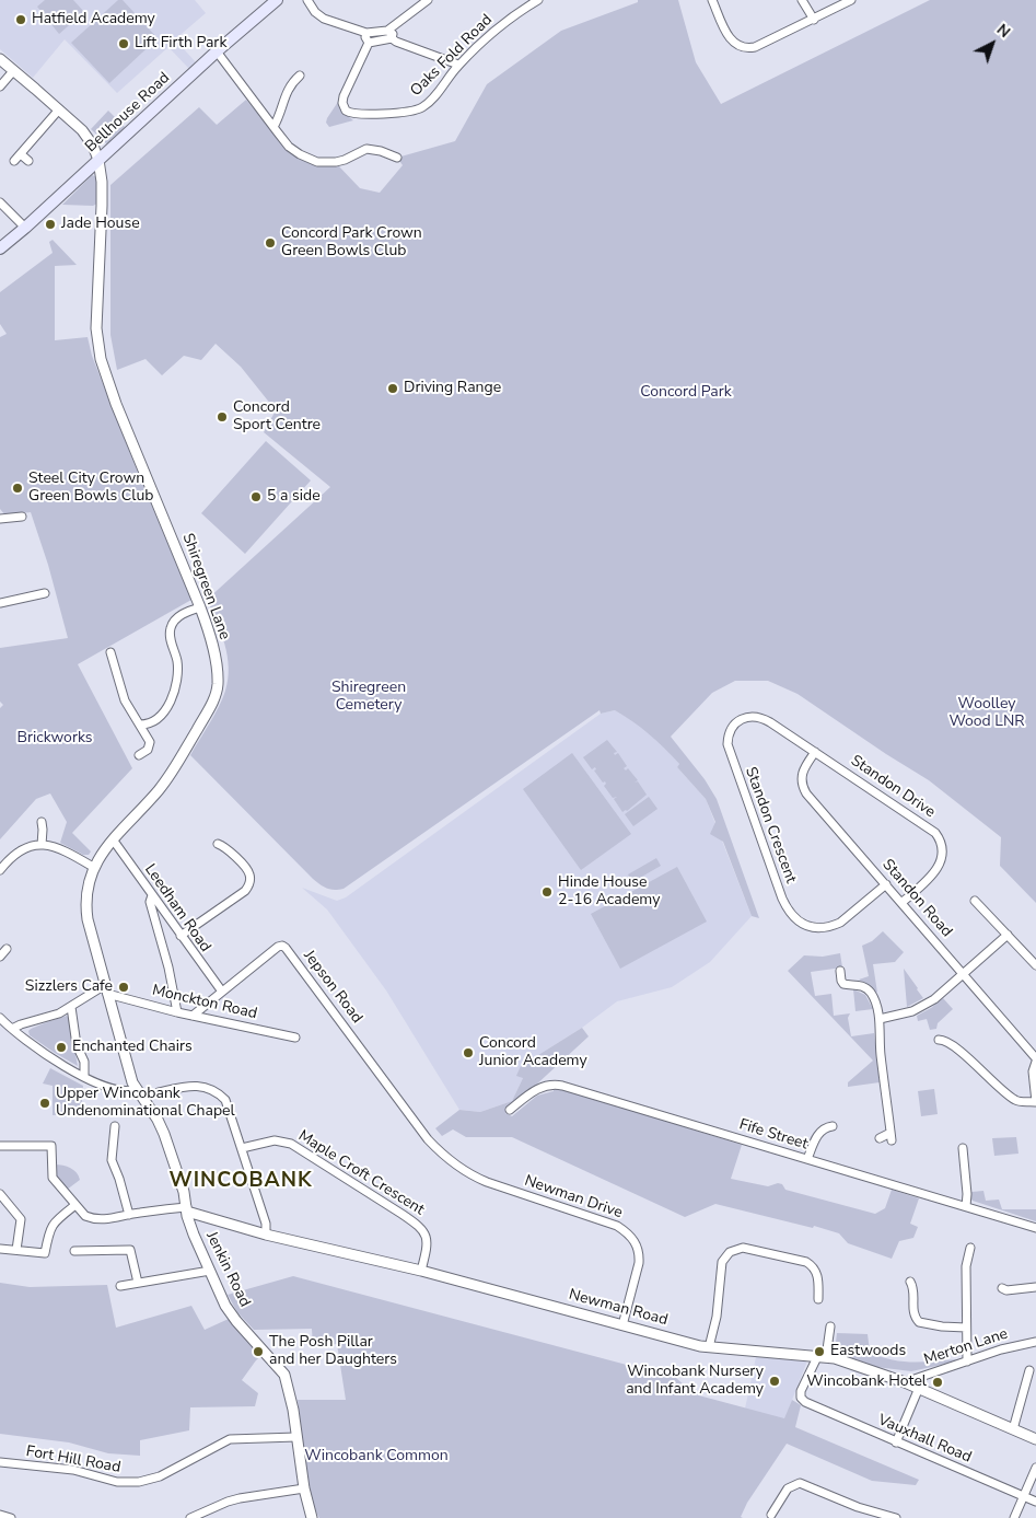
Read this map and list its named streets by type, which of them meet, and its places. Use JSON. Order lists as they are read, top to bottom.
{
  "streets": {
    "main road": ["Bellhouse Road"],
    "street": [
      "Oaks Fold Road",
      "Shiregreen Lane",
      "Standon Drive",
      "Standon Crescent",
      "Standon Road",
      "Leedham Road",
      "Jepson Road",
      "Monckton Road",
      "Fife Street",
      "Maple Croft Crescent",
      "Newman Drive",
      "Jenkin Road",
      "Newman Road",
      "Merton Lane",
      "Vauxhall Road",
      "Fort Hill Road"
    ]
  },
  "crossings": [
    ["Bellhouse Road", "Shiregreen Lane"],
    ["Shiregreen Lane", "Leedham Road"],
    ["Shiregreen Lane", "Monckton Road"],
    ["Shiregreen Lane", "Jenkin Road"],
    ["Standon Drive", "Standon Crescent"],
    ["Standon Drive", "Standon Road"],
    ["Standon Crescent", "Standon Road"],
    ["Leedham Road", "Jepson Road"],
    ["Jepson Road", "Monckton Road"],
    ["Jepson Road", "Newman Drive"],
    ["Maple Croft Crescent", "Newman Road"],
    ["Newman Drive", "Newman Road"],
    ["Jenkin Road", "Newman Road"],
    ["Jenkin Road", "Fort Hill Road"],
    ["Newman Road", "Merton Lane"],
    ["Newman Road", "Vauxhall Road"]
  ],
  "districts": ["WINCOBANK"],
  "parks": [
    "Concord Park",
    "Shiregreen Cemetery",
    "Woolley Wood LNR",
    "Brickworks",
    "Wincobank Common"
  ],
  "places": [
    "Hatfield Academy",
    "Lift Firth Park",
    "Jade House",
    "Concord Park Crown Green Bowls Club",
    "Driving Range",
    "Concord Sport Centre",
    "Steel City Crown Green Bowls Club",
    "5 a side",
    "Hinde House 2-16 Academy",
    "Sizzlers Cafe",
    "Enchanted Chairs",
    "Concord Junior Academy",
    "Upper Wincobank Undenominational Chapel",
    "The Posh Pillar and her Daughters",
    "Eastwoods",
    "Wincobank Nursery and Infant Academy",
    "Wincobank Hotel"
  ],
  "north": "top right"
}
